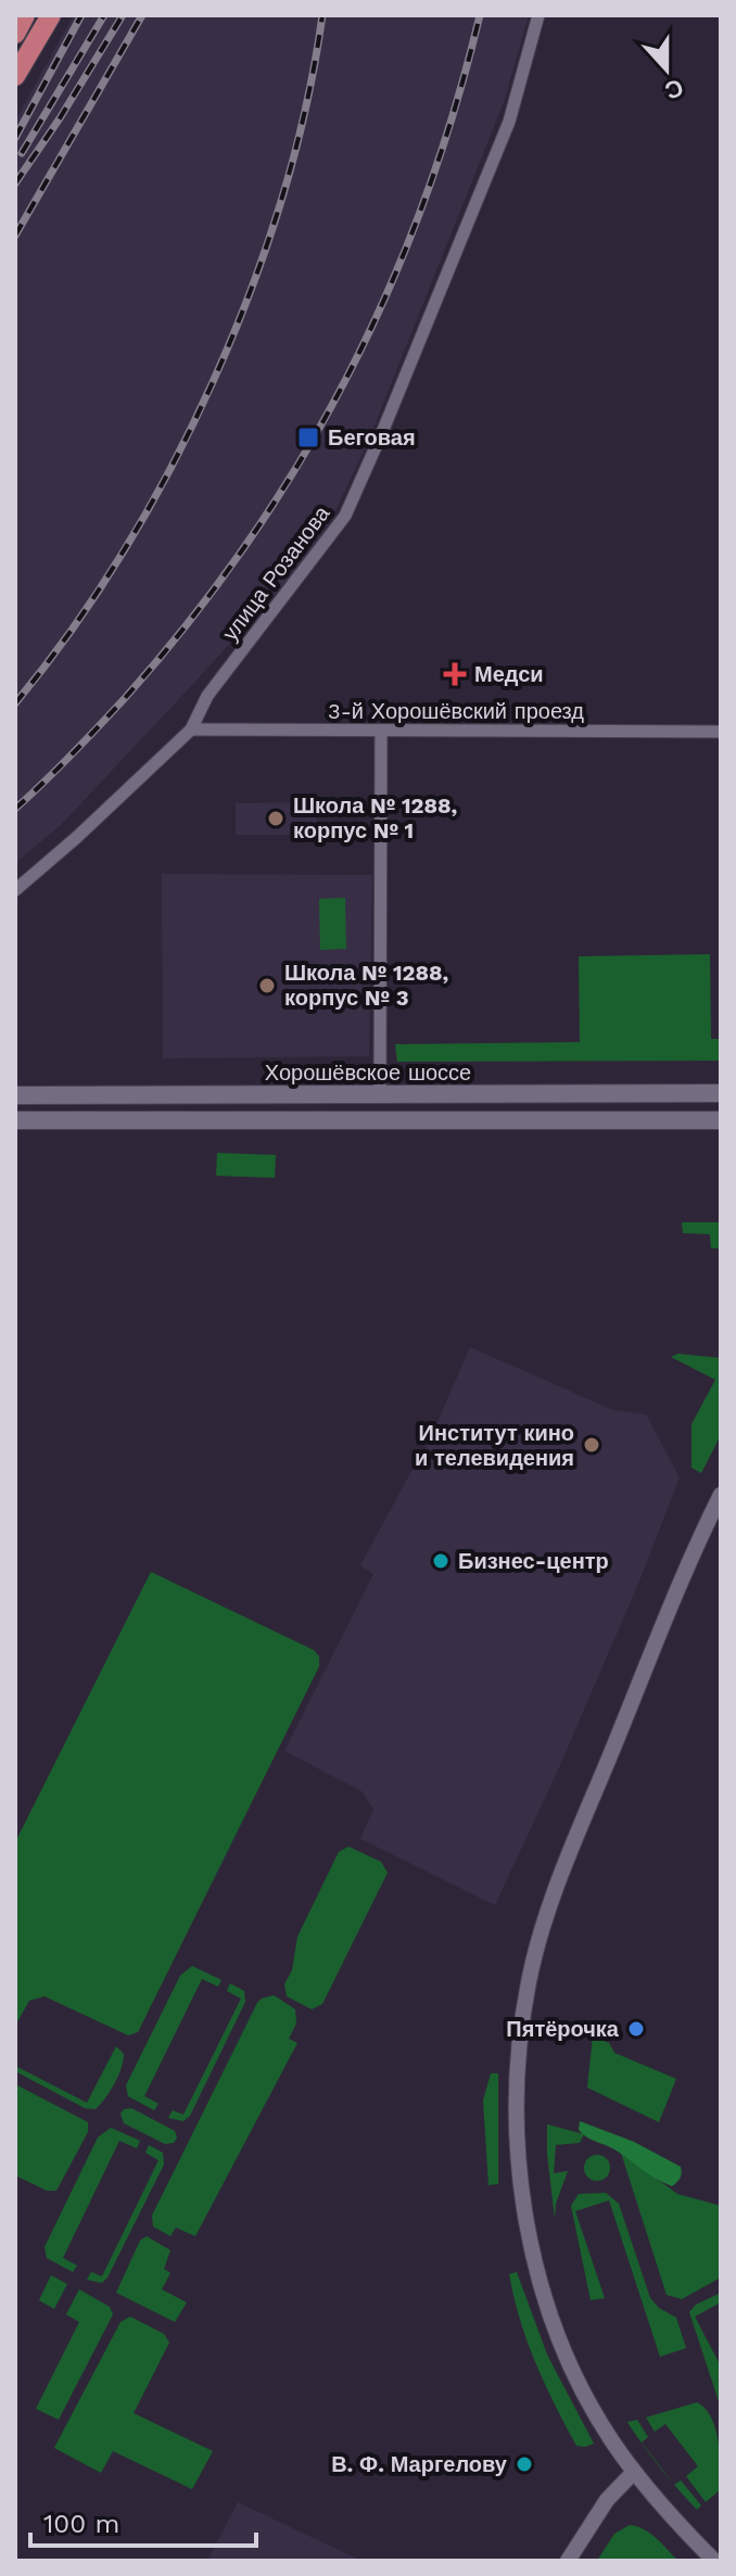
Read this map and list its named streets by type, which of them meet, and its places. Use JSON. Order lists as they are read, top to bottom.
{
  "streets": {
    "main road": ["Хорошёвское шоссе"],
    "street": ["улица Розанова", "3-й Хорошёвский проезд"]
  },
  "crossings": [
    ["улица Розанова", "3-й Хорошёвский проезд"]
  ],
  "places": {
    "transit": ["Беговая"],
    "health": ["Медси"],
    "other": [
      "Школа № 1288, корпус № 1",
      "Школа № 1288, корпус № 3",
      "Институт кино и телевидения",
      "Бизнес-центр",
      "Пятёрочка",
      "В. Ф. Маргелову"
    ]
  },
  "scale_bar": "100 m",
  "north": "bottom"
}
